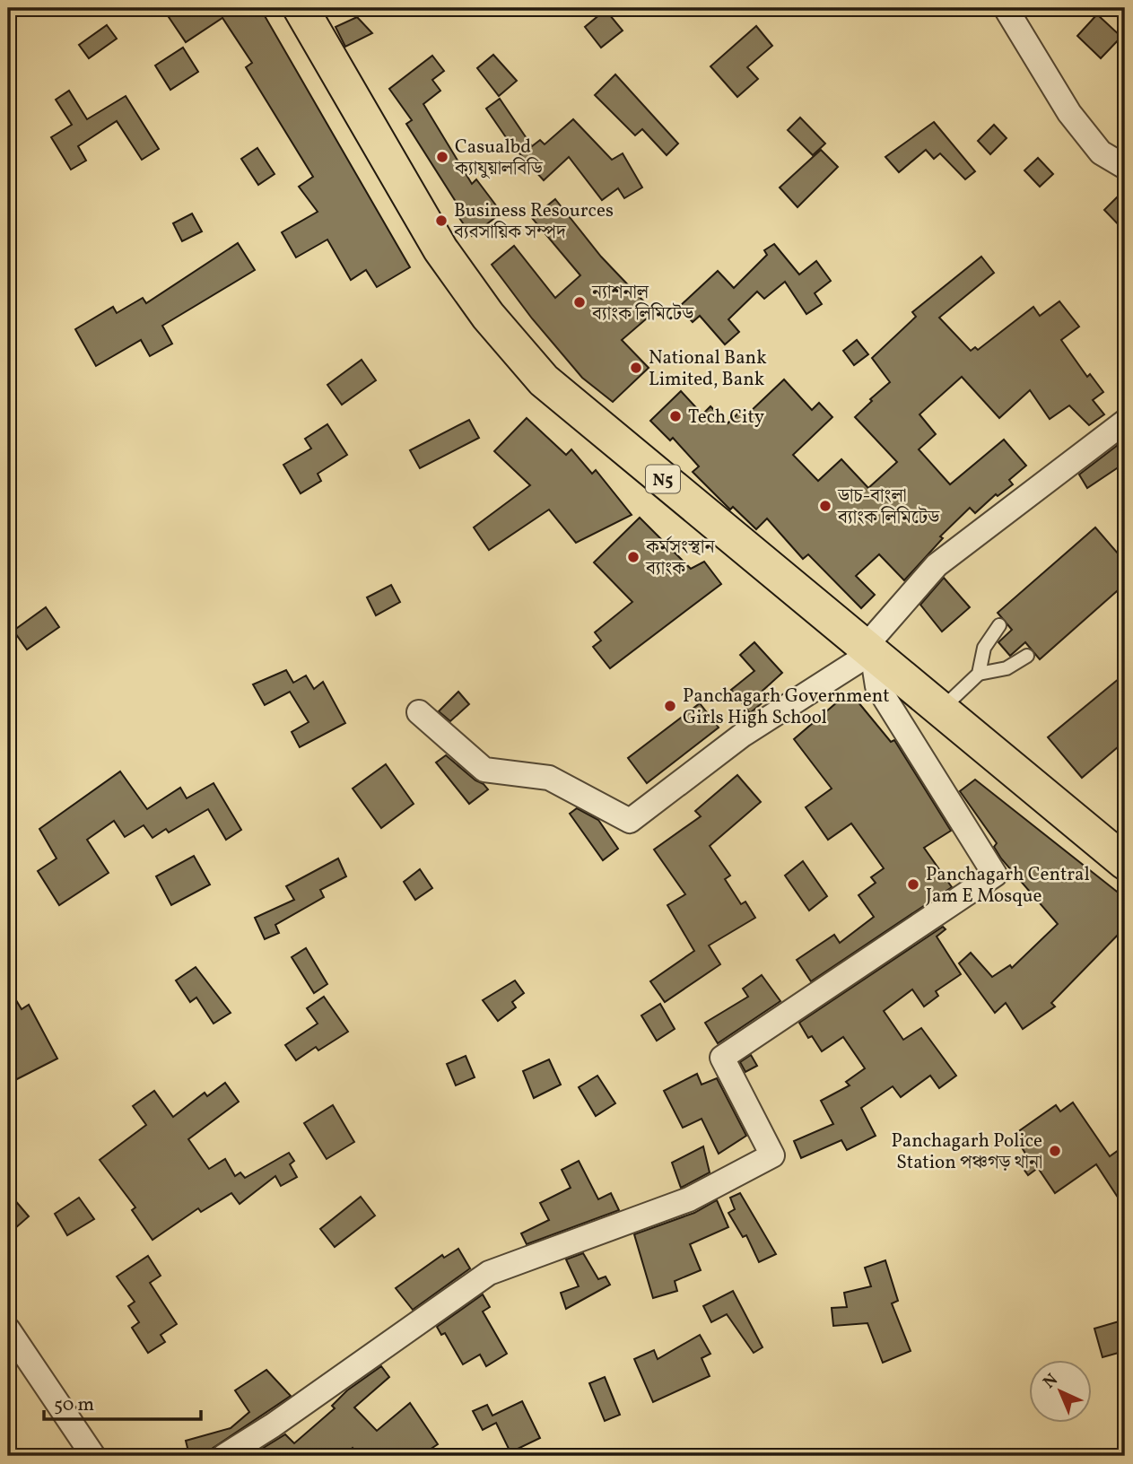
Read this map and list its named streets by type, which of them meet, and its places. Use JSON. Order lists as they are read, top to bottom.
{
  "streets": {
    "highway": ["N5"]
  },
  "places": [
    "Casualbd ক্যাযুয়ালবিডি",
    "Business Resources ব্যবসায়িক সম্পদ",
    "ন্যাশনাল ব্যাংক লিমিটেড",
    "National Bank Limited, Bank",
    "Tech City",
    "ডাচ-বাংলা ব্যাংক লিমিটেড",
    "কর্মসংস্থান ব্যাংক",
    "Panchagarh Government Girls High School",
    "Panchagarh Central Jam E Mosque",
    "Panchagarh Police Station পঞ্চগড় থানা"
  ],
  "scale_bar": "50 m",
  "north": "top left"
}
